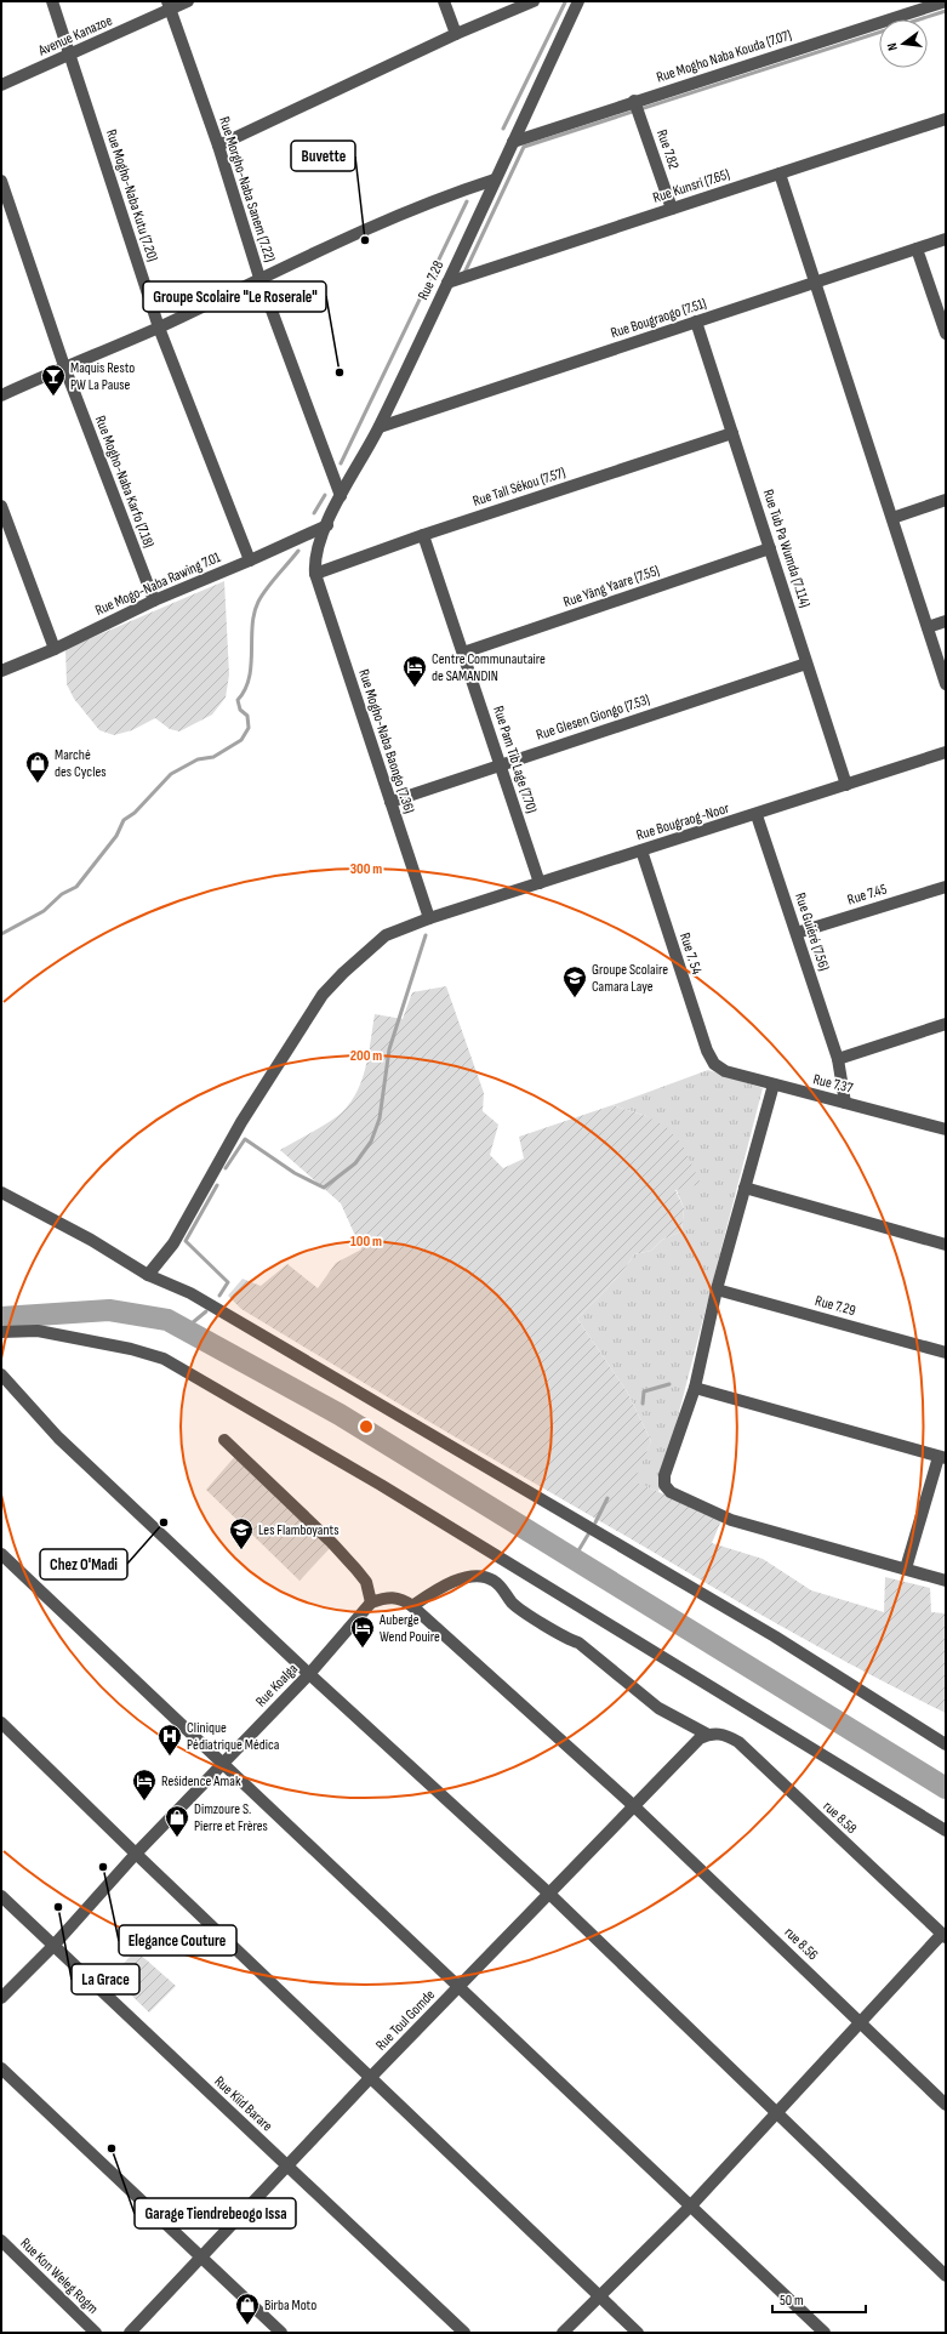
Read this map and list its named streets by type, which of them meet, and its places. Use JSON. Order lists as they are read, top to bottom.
{
  "streets": {
    "street": [
      "Avenue Kanazoe",
      "Rue Mogho Naba Kouda (7.07)",
      "Rue 7.82",
      "Rue Kunsri (7.65)",
      "Rue Morgho-Naba Sanem (7.22)",
      "Rue Mogho-Naba Kutu (7.20)",
      "Rue 7.28",
      "Rue Bougraogo (7.51)",
      "Rue Mogho-Naba Karfo (7.18)",
      "Rue Tall Sékou (7.57)",
      "Rue Tub Pa Wumda (7.114)",
      "Rue Mogo-Naba Rawing 7.01",
      "Rue Yâng Yaare (7.55)",
      "Rue Glesen Giongo (7.53)",
      "Rue Mogho-Naba Baongo (7.36)",
      "Rue Pam Tib Lage (7.70)",
      "Rue Bougraog-Noor",
      "Rue 7.45",
      "Rue Guiéré (7.56)",
      "Rue 7. 54",
      "Rue 7.37",
      "Rue 7.29",
      "Rue Koalga",
      "rue 8.58",
      "rue 8.56",
      "Rue Toul Gomde",
      "Rue Kiid Barare",
      "Rue Kon Weleg Rogm"
    ]
  },
  "crossings": [
    ["Avenue Kanazoe", "Rue Morgho-Naba Sanem (7.22)"],
    ["Avenue Kanazoe", "Rue Mogho-Naba Kutu (7.20)"],
    ["Rue Mogho Naba Kouda (7.07)", "Rue 7.82"],
    ["Rue Mogho Naba Kouda (7.07)", "Rue 7.28"],
    ["Rue 7.82", "Rue Kunsri (7.65)"],
    ["Rue Kunsri (7.65)", "Rue 7.28"],
    ["Rue Morgho-Naba Sanem (7.22)", "Rue 7.28"],
    ["Rue Mogho-Naba Kutu (7.20)", "Rue Mogo-Naba Rawing 7.01"],
    ["Rue 7.28", "Rue Bougraogo (7.51)"],
    ["Rue 7.28", "Rue Tall Sékou (7.57)"],
    ["Rue 7.28", "Rue Mogo-Naba Rawing 7.01"],
    ["Rue 7.28", "Rue Mogho-Naba Baongo (7.36)"],
    ["Rue Bougraogo (7.51)", "Rue Tub Pa Wumda (7.114)"],
    ["Rue Mogho-Naba Karfo (7.18)", "Rue Mogo-Naba Rawing 7.01"],
    ["Rue Tall Sékou (7.57)", "Rue Tub Pa Wumda (7.114)"],
    ["Rue Tall Sékou (7.57)", "Rue Mogho-Naba Baongo (7.36)"],
    ["Rue Tall Sékou (7.57)", "Rue Pam Tib Lage (7.70)"],
    ["Rue Tub Pa Wumda (7.114)", "Rue Yâng Yaare (7.55)"],
    ["Rue Tub Pa Wumda (7.114)", "Rue Glesen Giongo (7.53)"],
    ["Rue Tub Pa Wumda (7.114)", "Rue Bougraog-Noor"],
    ["Rue Yâng Yaare (7.55)", "Rue Pam Tib Lage (7.70)"],
    ["Rue Glesen Giongo (7.53)", "Rue Mogho-Naba Baongo (7.36)"],
    ["Rue Glesen Giongo (7.53)", "Rue Pam Tib Lage (7.70)"],
    ["Rue Mogho-Naba Baongo (7.36)", "Rue Bougraog-Noor"],
    ["Rue Pam Tib Lage (7.70)", "Rue Bougraog-Noor"],
    ["Rue Bougraog-Noor", "Rue Guiéré (7.56)"],
    ["Rue Bougraog-Noor", "Rue 7. 54"],
    ["Rue 7.45", "Rue Guiéré (7.56)"],
    ["Rue Guiéré (7.56)", "Rue 7.37"],
    ["Rue 7. 54", "Rue 7.37"],
    ["Rue Koalga", "rue 8.56"],
    ["Rue Koalga", "Rue Kiid Barare"],
    ["rue 8.58", "Rue Toul Gomde"],
    ["rue 8.56", "Rue Toul Gomde"],
    ["Rue Toul Gomde", "Rue Kiid Barare"]
  ],
  "places": {
    "other": [
      "Buvette",
      "Groupe Scolaire \"Le Roserale\"",
      "Chez O'Madi",
      "Elegance Couture",
      "La Grace",
      "Garage Tiendrebeogo Issa"
    ],
    "bar": ["Maquis Resto PW La Pause"],
    "hotel": ["Centre Communautaire de SAMANDIN", "Auberge Wend Pouire", "Reśidence Amak"],
    "shop": ["Marché des Cycles", "Dimzoure S. Pierre et Frères", "Birba Moto"],
    "school or university": ["Groupe Scolaire Camara Laye", "Les Flamboyants"],
    "hospital": ["Clinique Pédiatrique Médica"]
  },
  "scale_bar": "50 m",
  "north": "left",
  "rings": ["300 m", "200 m", "100 m"]
}
